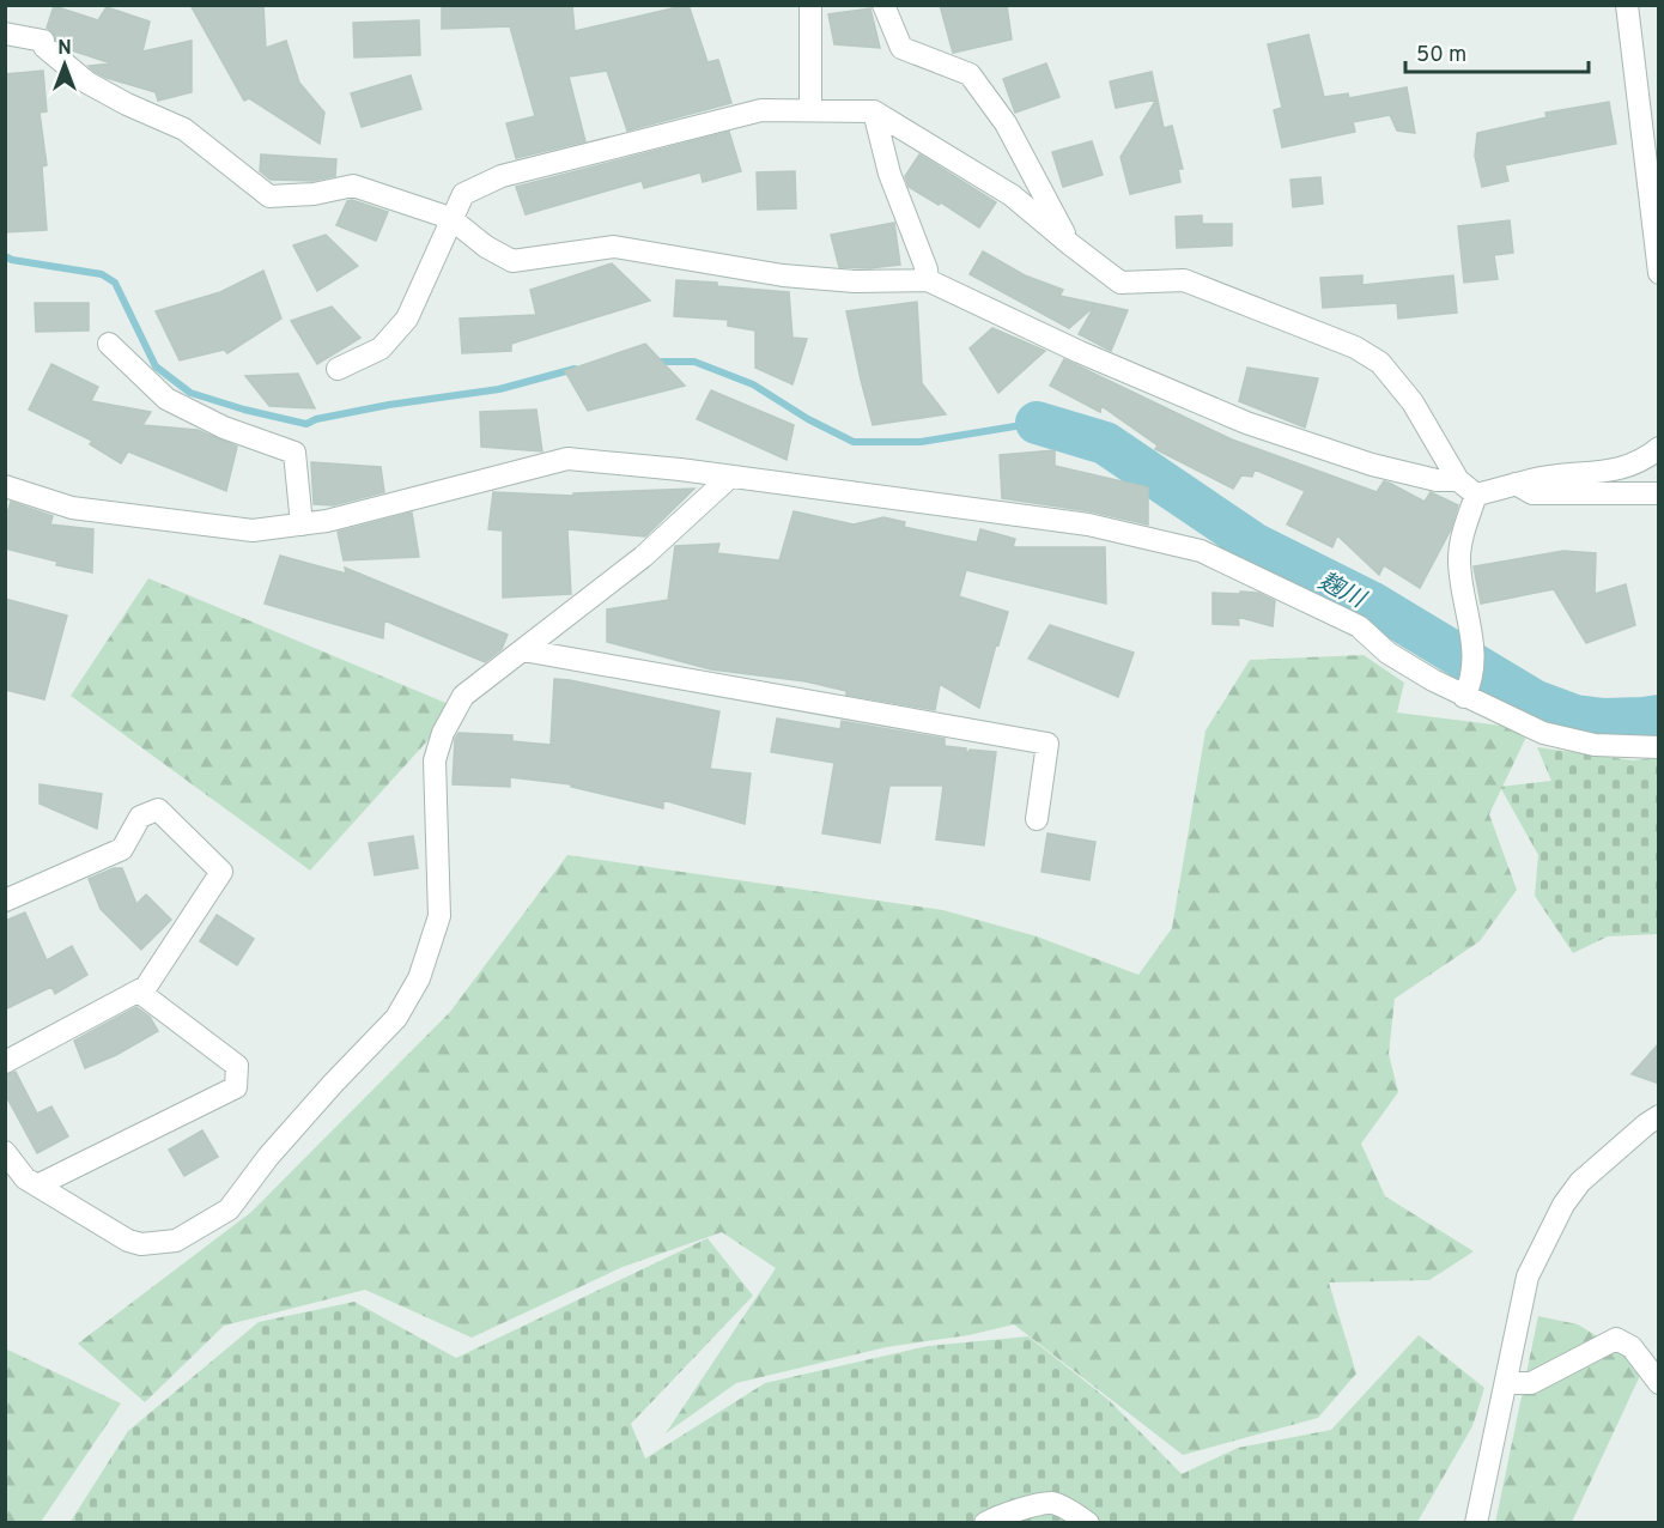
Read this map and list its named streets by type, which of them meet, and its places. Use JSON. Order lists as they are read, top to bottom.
{
  "water": ["麹川"],
  "scale_bar": "50 m",
  "north": "top"
}
